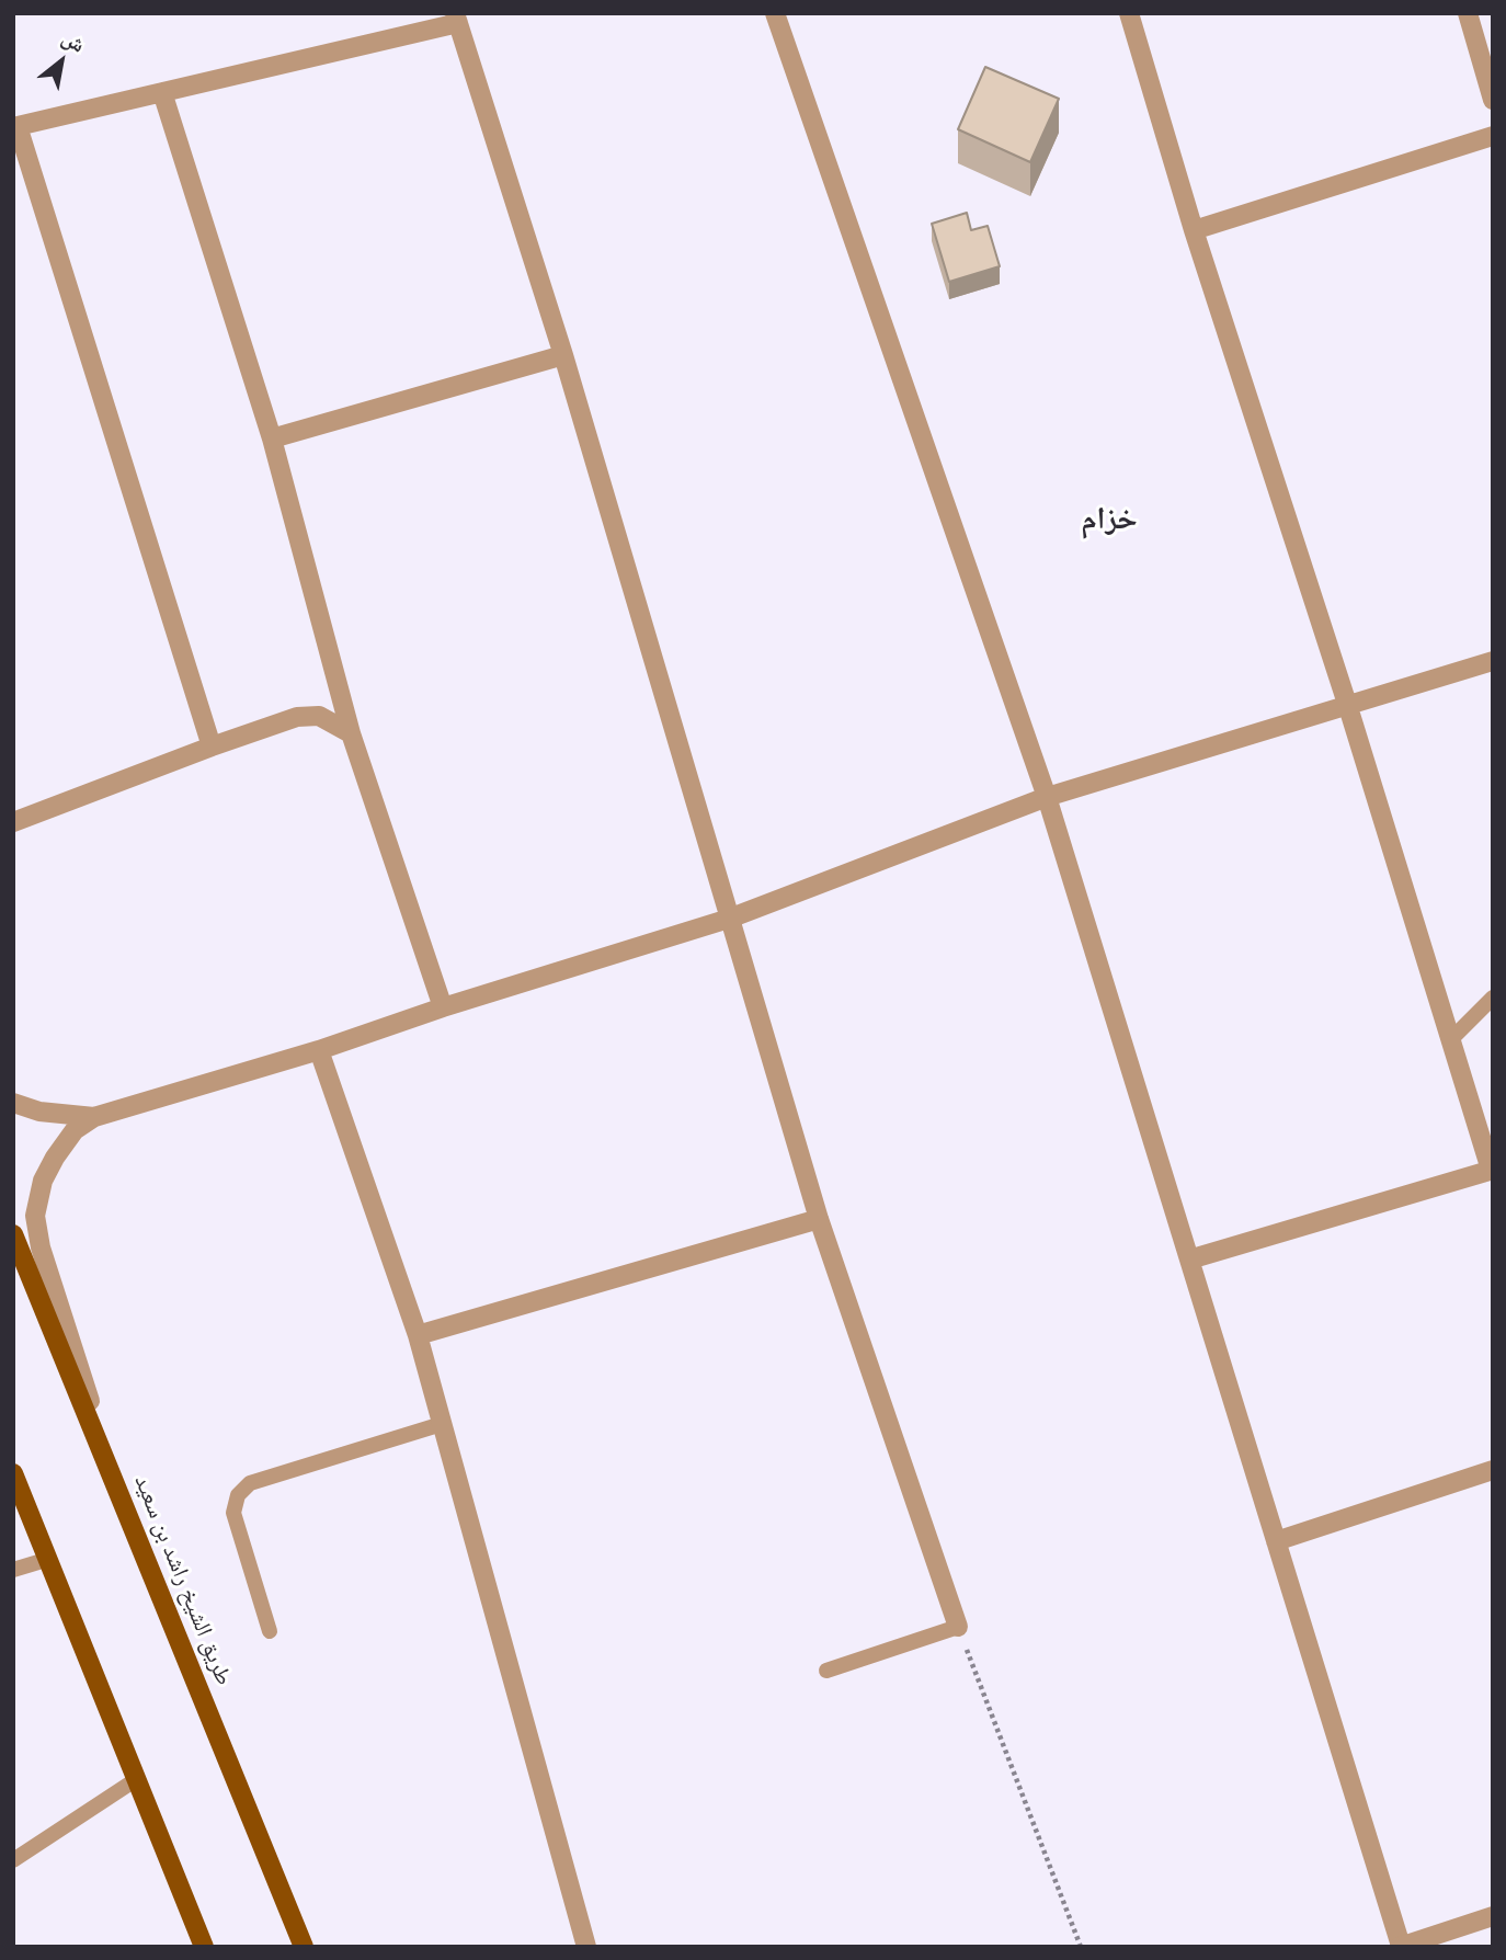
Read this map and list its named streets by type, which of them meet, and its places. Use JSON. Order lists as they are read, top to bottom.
{
  "streets": {
    "main road": ["طريق الشيخ راشد بن سعيد"]
  },
  "districts": ["خزام"],
  "north": "top right"
}
